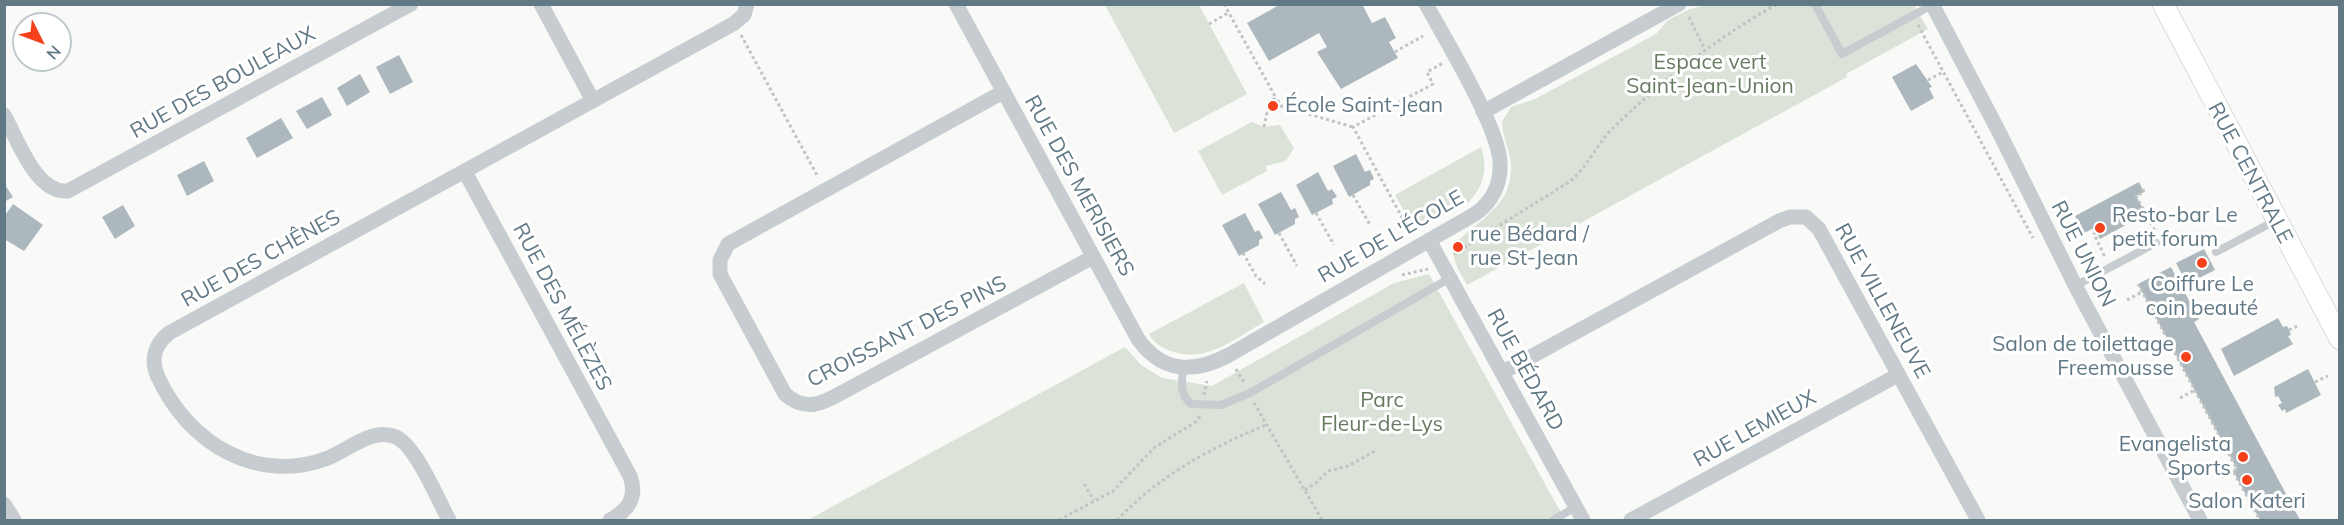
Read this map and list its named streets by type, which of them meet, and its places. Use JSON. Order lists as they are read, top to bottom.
{
  "streets": {
    "street": [
      "RUE DES BOULEAUX",
      "RUE CENTRALE",
      "RUE DES MERISIERS",
      "RUE DE L'ÉCOLE",
      "RUE UNION",
      "RUE DES CHÊNES",
      "RUE VILLENEUVE",
      "RUE DES MÉLÈZES",
      "CROISSANT DES PINS",
      "RUE BÉDARD",
      "RUE LEMIEUX"
    ]
  },
  "crossings": [
    ["RUE DES MERISIERS", "RUE DE L'ÉCOLE"],
    ["RUE DES MERISIERS", "CROISSANT DES PINS"],
    ["RUE DE L'ÉCOLE", "RUE BÉDARD"],
    ["RUE DES CHÊNES", "RUE DES MÉLÈZES"],
    ["RUE VILLENEUVE", "RUE BÉDARD"],
    ["RUE VILLENEUVE", "RUE LEMIEUX"]
  ],
  "parks": ["Espace vert Saint-Jean-Union", "Parc Fleur-de-Lys"],
  "places": [
    "École Saint-Jean",
    "Resto-bar Le petit forum",
    "rue Bédard / rue St-Jean",
    "Coiffure Le coin beauté",
    "Salon de toilettage Freemousse",
    "Evangelista Sports",
    "Salon Kateri"
  ],
  "north": "bottom right"
}
